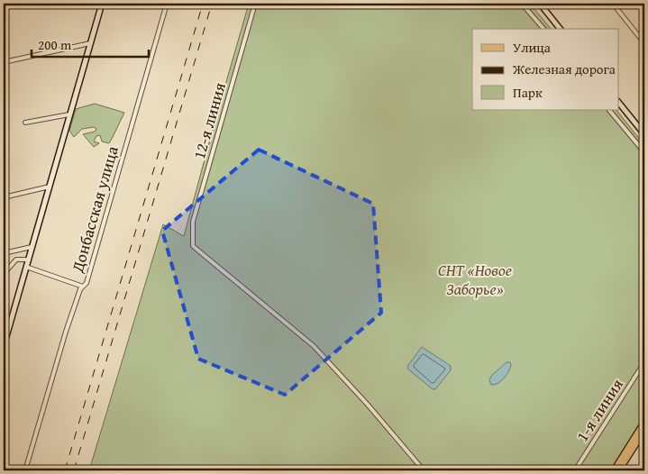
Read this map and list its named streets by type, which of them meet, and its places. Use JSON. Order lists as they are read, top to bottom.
{
  "streets": {
    "street": ["12-я линия", "Донбасская улица", "1-я линия"]
  },
  "parks": ["СНТ «Новое Заборье»"],
  "legend": ["Улица", "Железная дорога", "Парк"],
  "scale_bar": "200 m"
}
